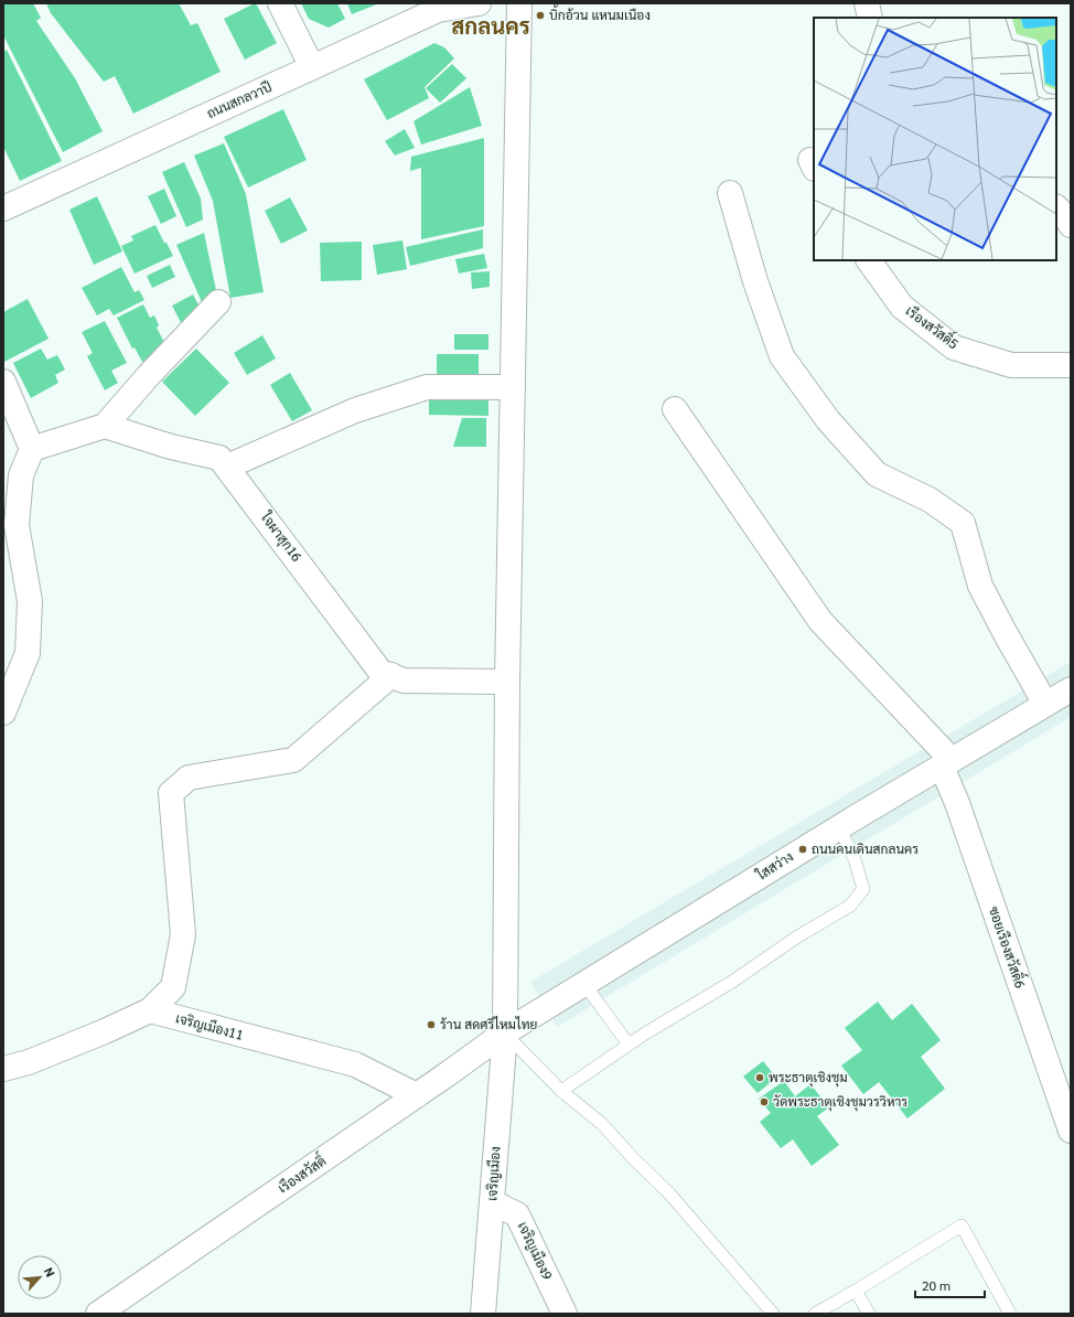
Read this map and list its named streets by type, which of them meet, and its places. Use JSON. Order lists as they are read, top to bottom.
{
  "streets": {
    "street": [
      "ถนนสกลวาปี",
      "เรืองสวัสดิ์5",
      "ใจผาสุก16",
      "ใสสว่าง",
      "ซอยเรืองสวัสดิ์6",
      "เจริญเมือง11",
      "เจริญเมือง",
      "เรืองสวัสดิ์",
      "เจริญเมือง9"
    ]
  },
  "crossings": [
    ["ใจผาสุก16", "เจริญเมือง"],
    ["ใสสว่าง", "ซอยเรืองสวัสดิ์6"],
    ["ใสสว่าง", "เจริญเมือง"],
    ["ใสสว่าง", "เรืองสวัสดิ์"],
    ["เจริญเมือง11", "เรืองสวัสดิ์"],
    ["เจริญเมือง", "เรืองสวัสดิ์"],
    ["เจริญเมือง", "เจริญเมือง9"]
  ],
  "districts": ["สกลนคร"],
  "places": [
    "บิ้กอ้วน แหนมเนือง",
    "ถนนคนเดินสกลนคร",
    "ร้าน สดศรีไหมไทย",
    "พระธาตุเชิงชุม",
    "วัดพระธาตุเชิงชุมวรวิหาร"
  ],
  "scale_bar": "20 m",
  "north": "top right"
}
